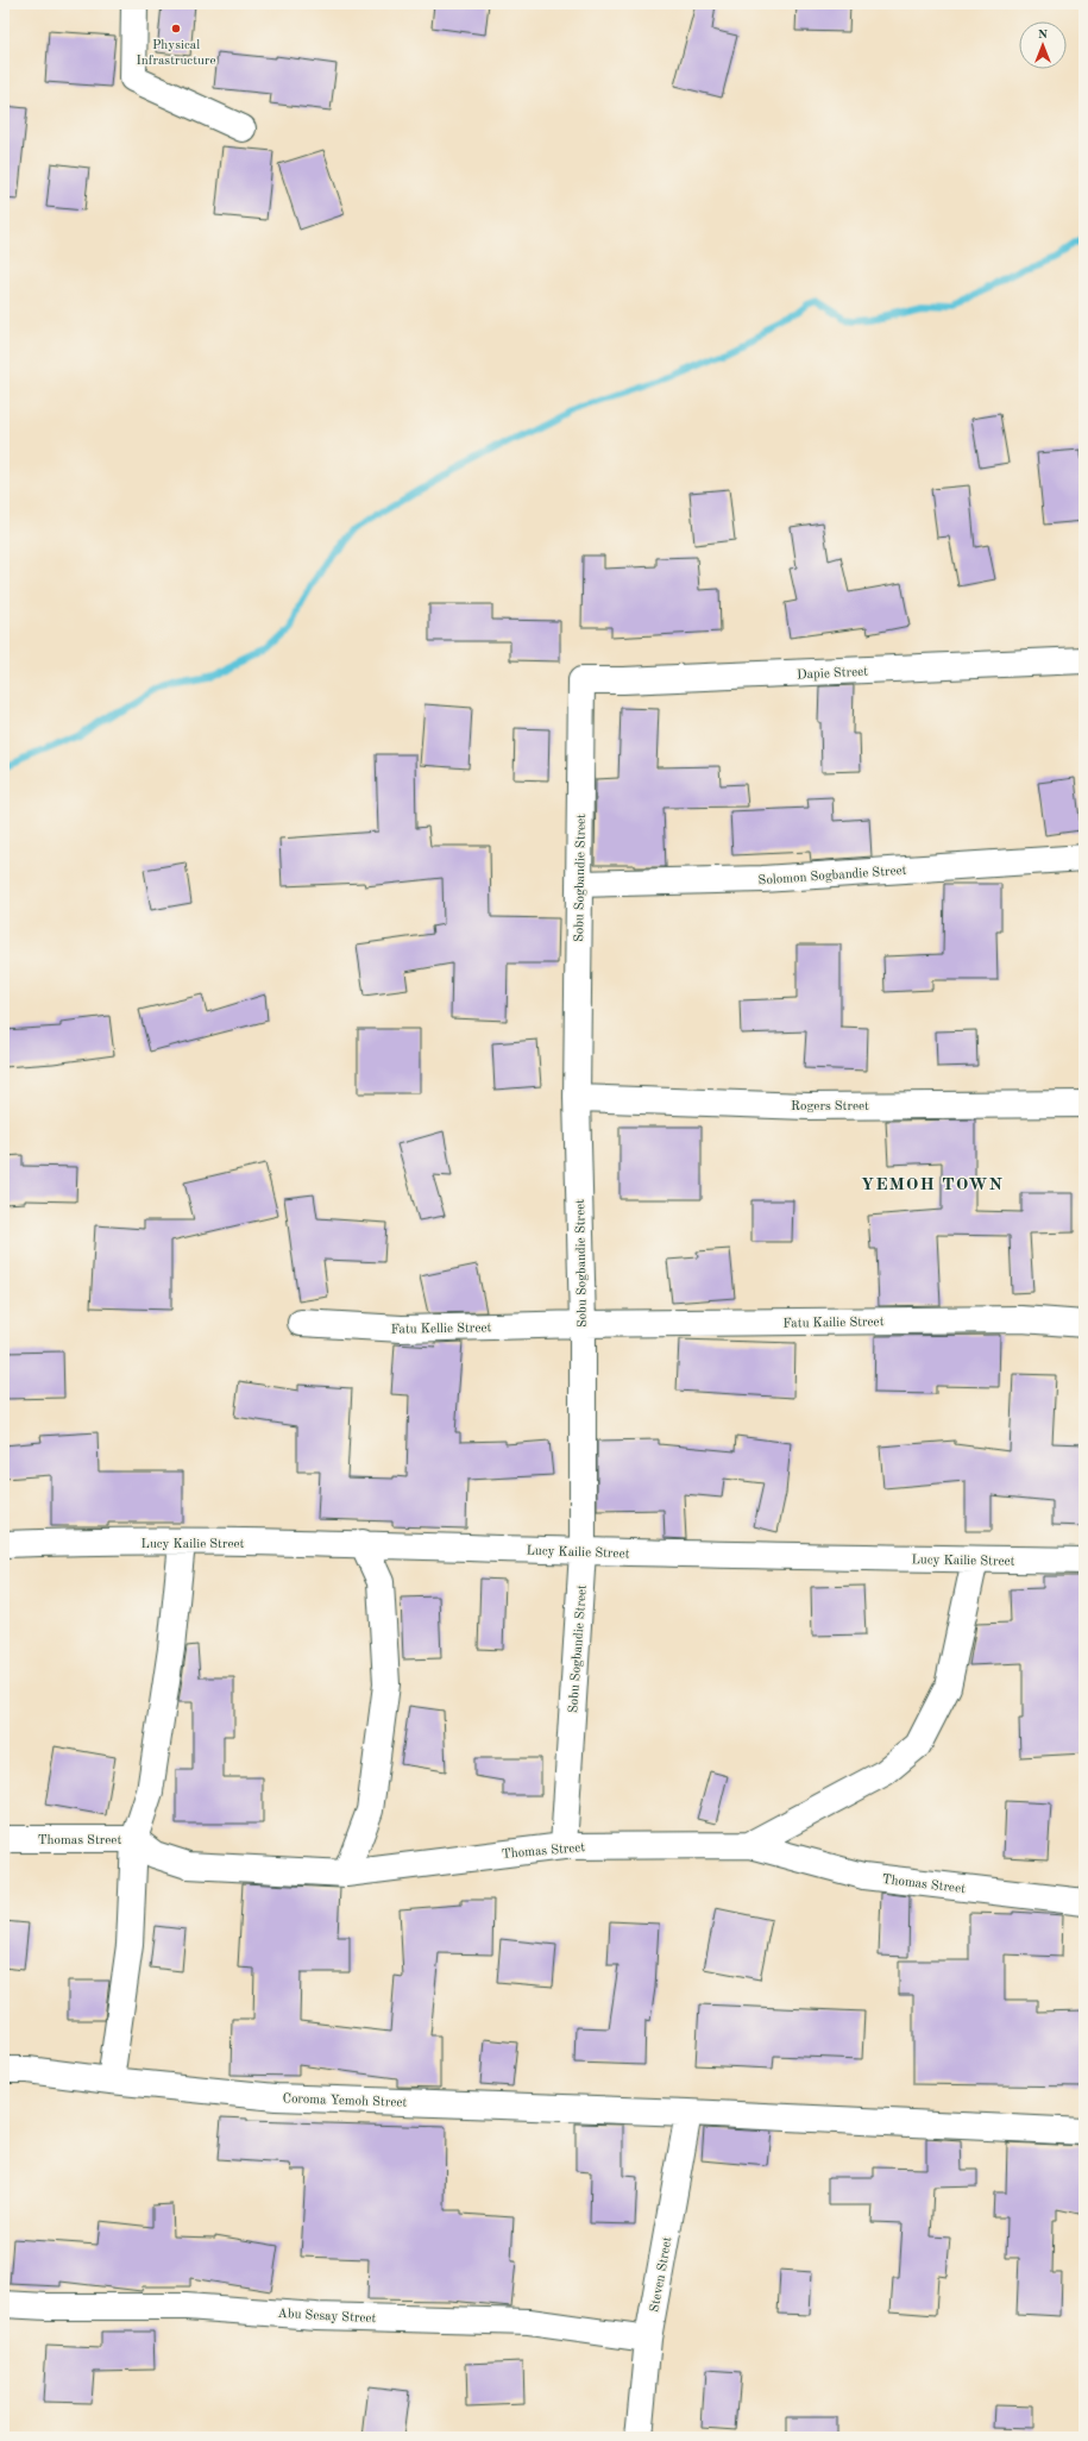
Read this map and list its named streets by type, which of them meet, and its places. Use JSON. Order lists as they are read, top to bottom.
{
  "streets": {
    "street": [
      "Dapie Street",
      "Solomon Sogbandie Street",
      "Sobu Sogbandie Street",
      "Rogers Street",
      "Fatu Kailie Street",
      "Fatu Kellie Street",
      "Lucy Kailie Street",
      "Thomas Street",
      "Coroma Yemoh Street",
      "Steven Street",
      "Abu Sesay Street"
    ]
  },
  "crossings": [
    ["Dapie Street", "Sobu Sogbandie Street"],
    ["Solomon Sogbandie Street", "Sobu Sogbandie Street"],
    ["Sobu Sogbandie Street", "Rogers Street"],
    ["Sobu Sogbandie Street", "Fatu Kailie Street"],
    ["Sobu Sogbandie Street", "Fatu Kellie Street"],
    ["Sobu Sogbandie Street", "Lucy Kailie Street"],
    ["Sobu Sogbandie Street", "Thomas Street"],
    ["Fatu Kailie Street", "Fatu Kellie Street"],
    ["Coroma Yemoh Street", "Steven Street"],
    ["Steven Street", "Abu Sesay Street"]
  ],
  "districts": ["YEMOH TOWN"],
  "places": ["Physical Infrastructure"],
  "north": "top"
}
